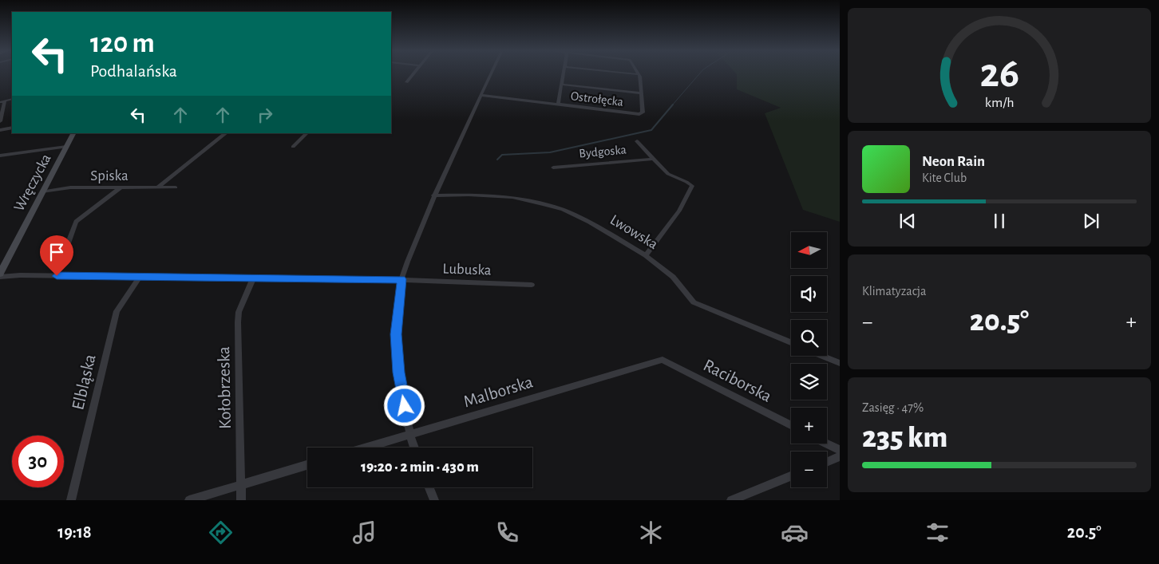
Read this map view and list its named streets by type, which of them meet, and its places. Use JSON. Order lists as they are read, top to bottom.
{
  "streets": {
    "main road": ["Wręczycka"],
    "street": [
      "Ostrołęcka",
      "Bydgoska",
      "Spiska",
      "Lwowska",
      "Lubuska",
      "Raciborska",
      "Elbląska",
      "Kołobrzeska",
      "Malborska"
    ]
  },
  "crossings": [
    ["Bydgoska", "Lwowska"],
    ["Spiska", "Wręczycka"],
    ["Wręczycka", "Lubuska"],
    ["Lubuska", "Elbląska"],
    ["Lubuska", "Kołobrzeska"],
    ["Raciborska", "Malborska"]
  ],
  "north": "left",
  "page": {
    "turn": ["120 m", "Podhalańska"],
    "song": ["Neon Rain", "Kite Club"],
    "map_buttons": ["+", "−"],
    "tile": [
      "Klimatyzacja",
      ["Zasięg · 47%", "235 km"]
    ],
    "heat": ["−", "20.5°", "+"],
    "limit": "30",
    "trip": "19:20 · 2 min · 430 m",
    "tabs": ["19:18", "20.5°"],
    "gauge": ["26", "km/h"]
  }
}
